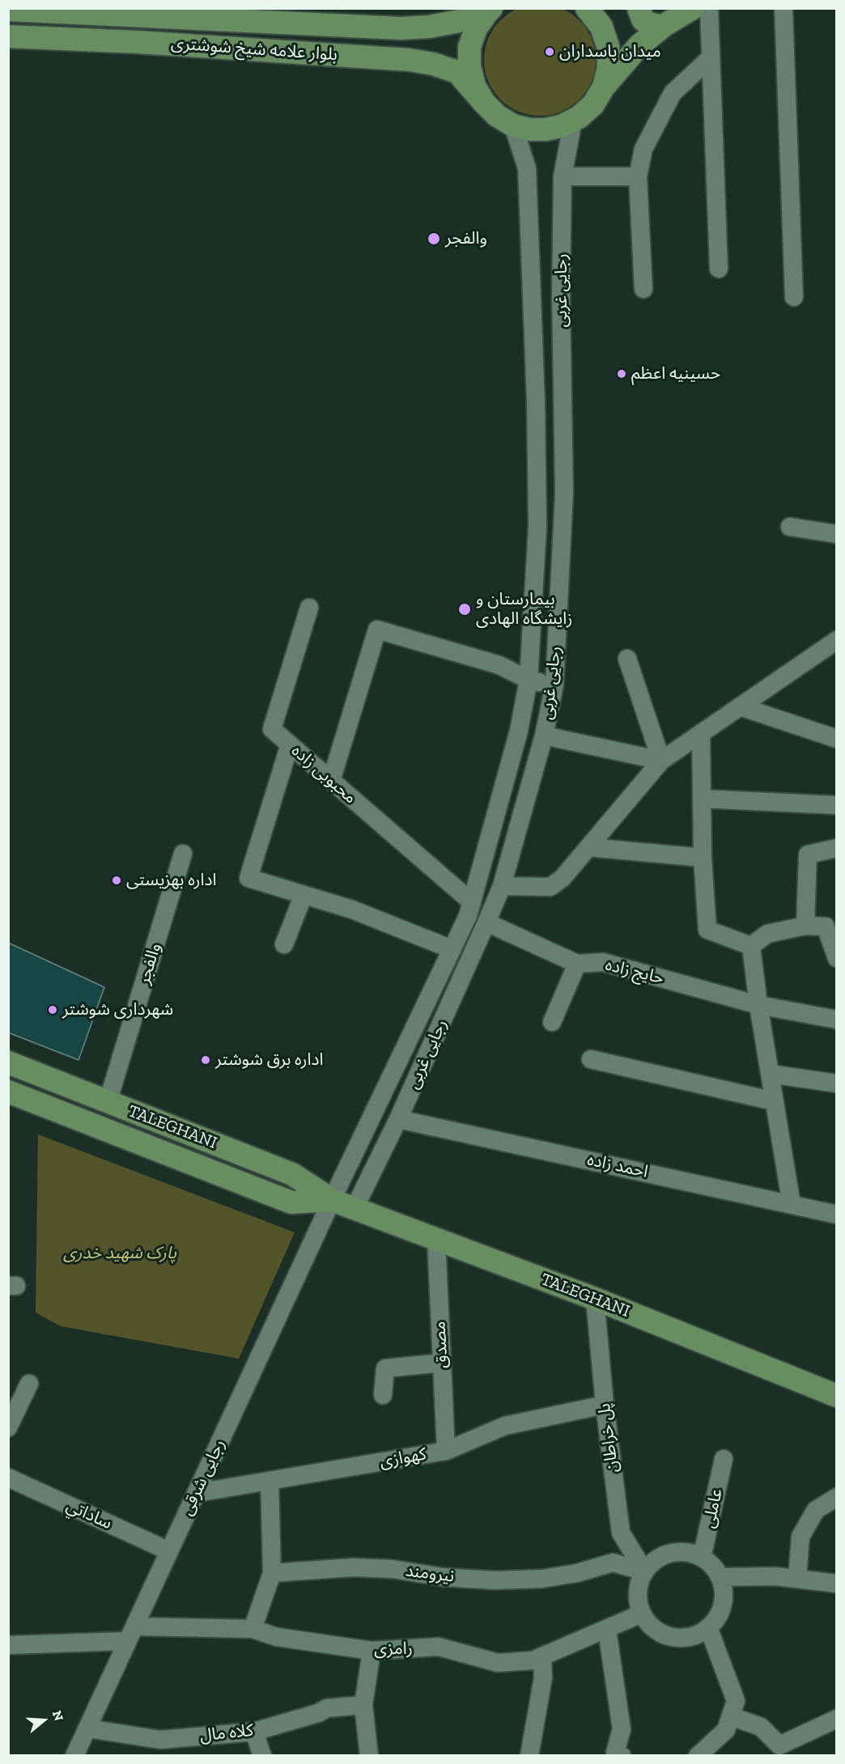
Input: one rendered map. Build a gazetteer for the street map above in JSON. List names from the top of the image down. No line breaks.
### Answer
{"streets":{"main road":["بلوار علامه شیخ شوشتری","TALEGHANI"],"street":["رجایی غربی","محبوبی زاده","والفجر","حایج زاده","احمد زاده","مصدق","پل خراطان","کهوازی","رجایی شرقی","عاملی","ساداتي","نیرومند","رامزی","کلاه مال"]},"crossings":[["رجایی غربی","محبوبی زاده"],["رجایی غربی","حایج زاده"],["رجایی غربی","TALEGHANI"],["رجایی غربی","احمد زاده"],["رجایی غربی","رجایی شرقی"],["والفجر","TALEGHANI"],["TALEGHANI","مصدق"],["TALEGHANI","پل خراطان"],["TALEGHANI","رجایی شرقی"],["مصدق","کهوازی"],["پل خراطان","کهوازی"],["پل خراطان","عاملی"],["پل خراطان","نیرومند"],["پل خراطان","رامزی"],["کهوازی","رجایی شرقی"],["رجایی شرقی","ساداتي"],["رجایی شرقی","رامزی"],["رجایی شرقی","کلاه مال"],["عاملی","نیرومند"],["عاملی","رامزی"],["نیرومند","رامزی"]],"parks":["پارک شهید خدری"],"places":["میدان پاسداران","والفجر","حسینیه اعظم","بیمارستان و زایشگاه الهادی","اداره بهزیستی","شهرداری شوشتر","اداره برق شوشتر"],"north":"right"}
